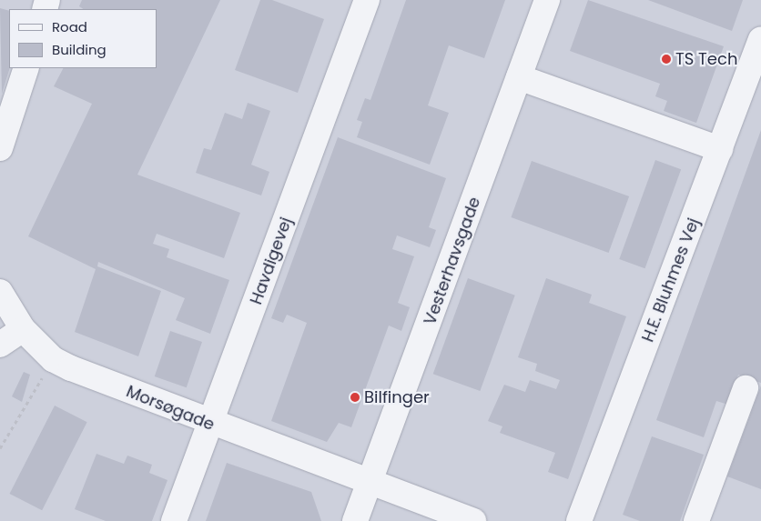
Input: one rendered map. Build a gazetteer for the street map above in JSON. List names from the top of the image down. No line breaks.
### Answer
{"streets":{"street":["Havdigevej","Vesterhavsgade","H.E. Bluhmes Vej","Morsøgade"]},"crossings":[["Havdigevej","Morsøgade"],["Vesterhavsgade","Morsøgade"]],"places":["TS Tech","Bilfinger"],"legend":["Road","Building"]}
